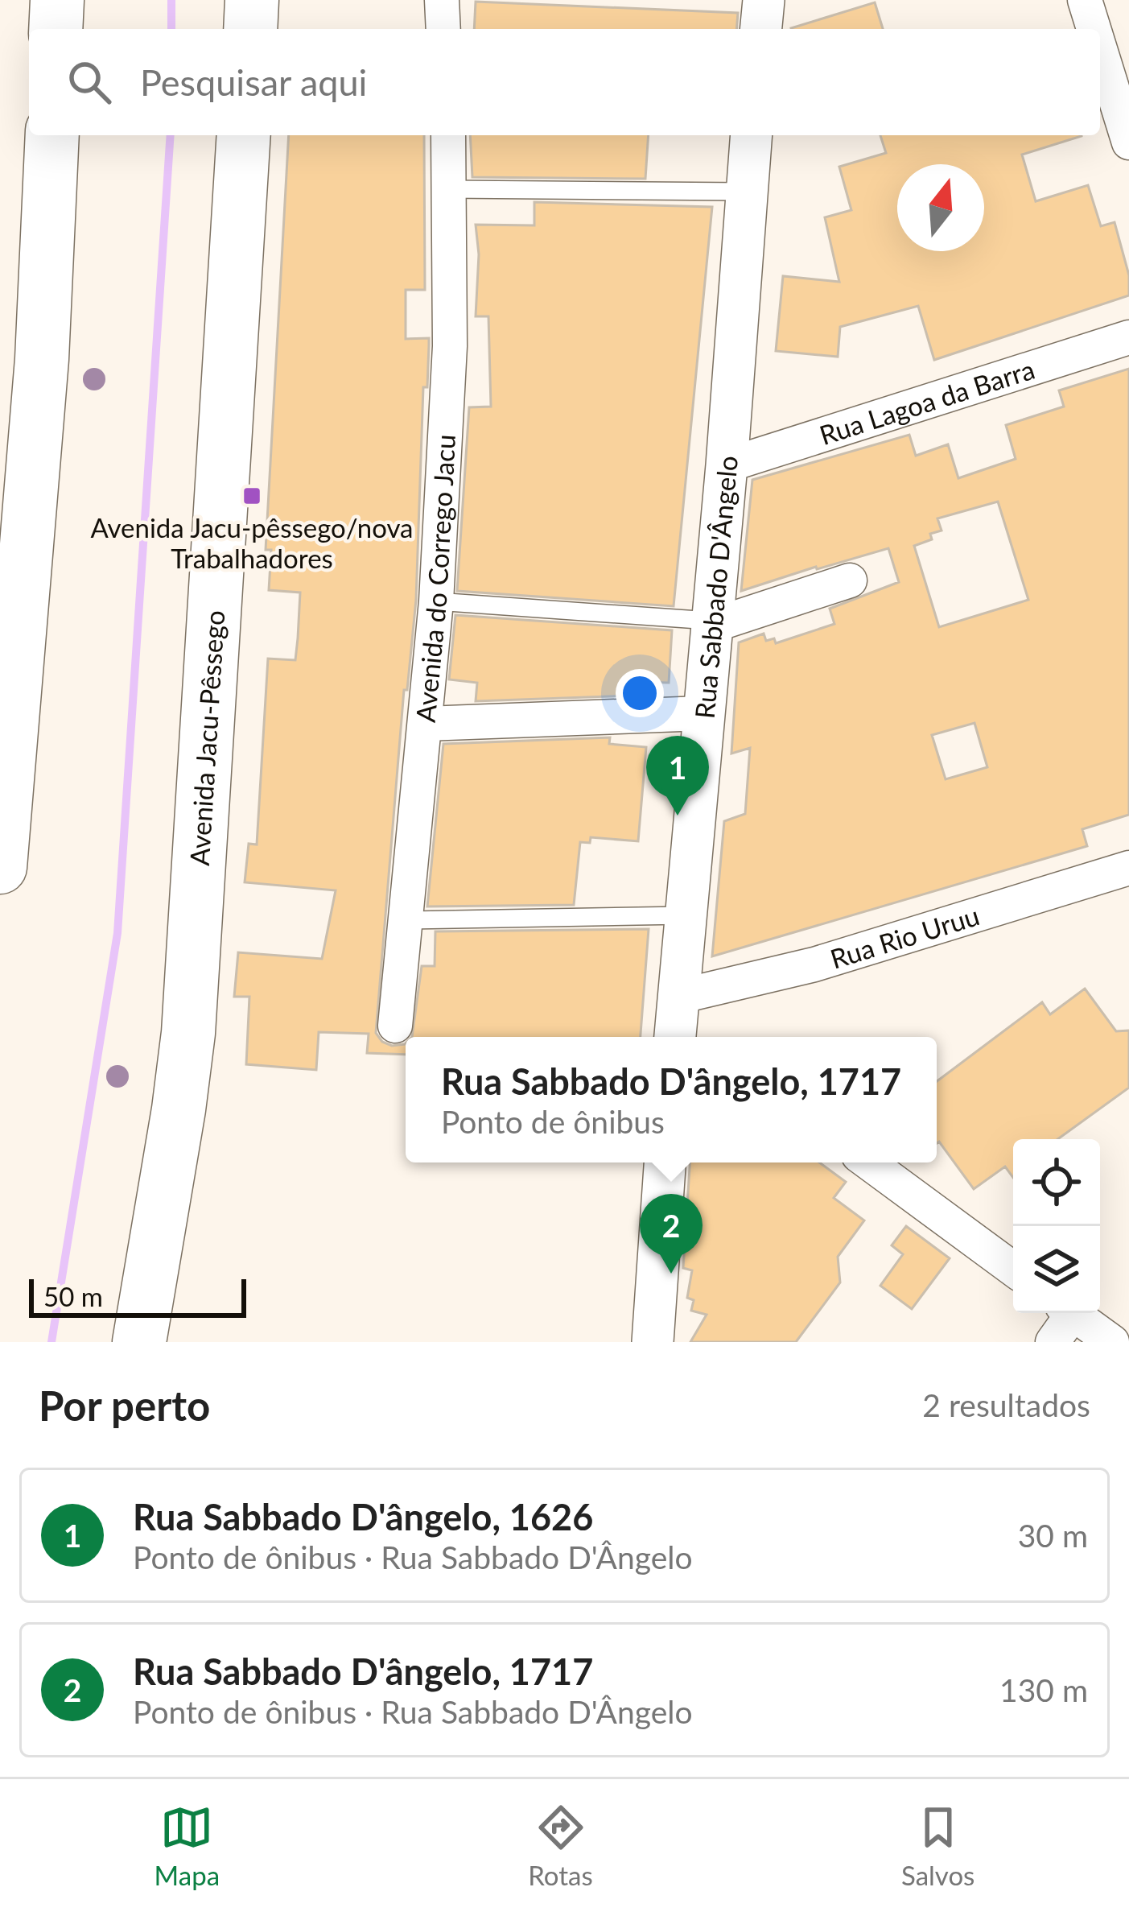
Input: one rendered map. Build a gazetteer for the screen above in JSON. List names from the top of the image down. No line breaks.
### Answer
{"streets":{"highway":["Avenida Jacu-Pêssego"],"street":["Rua Lagoa da Barra","Avenida do Corrego Jacu","Rua Sabbado D'Ângelo","Rua Rio Uruu"]},"crossings":[["Rua Lagoa da Barra","Rua Sabbado D'Ângelo"],["Rua Sabbado D'Ângelo","Rua Rio Uruu"]],"places":{"transit":["Avenida Jacu-pêssego/nova Trabalhadores"]},"scale_bar":"50 m","north":"top","page":{"search":"Pesquisar aqui","pins":["1","2"],"popup":["Rua Sabbado D'ângelo, 1717","Ponto de ônibus"],"scale":"50 m","heading":["Por perto","2 resultados"],"list":[{"mark":"1","name":"Rua Sabbado D'ângelo, 1626","note":"Ponto de ônibus · Rua Sabbado D'Ângelo","value":"30 m"},{"mark":"2","name":"Rua Sabbado D'ângelo, 1717","note":"Ponto de ônibus · Rua Sabbado D'Ângelo","value":"130 m"}],"nav":["Mapa","Rotas","Salvos"]}}
